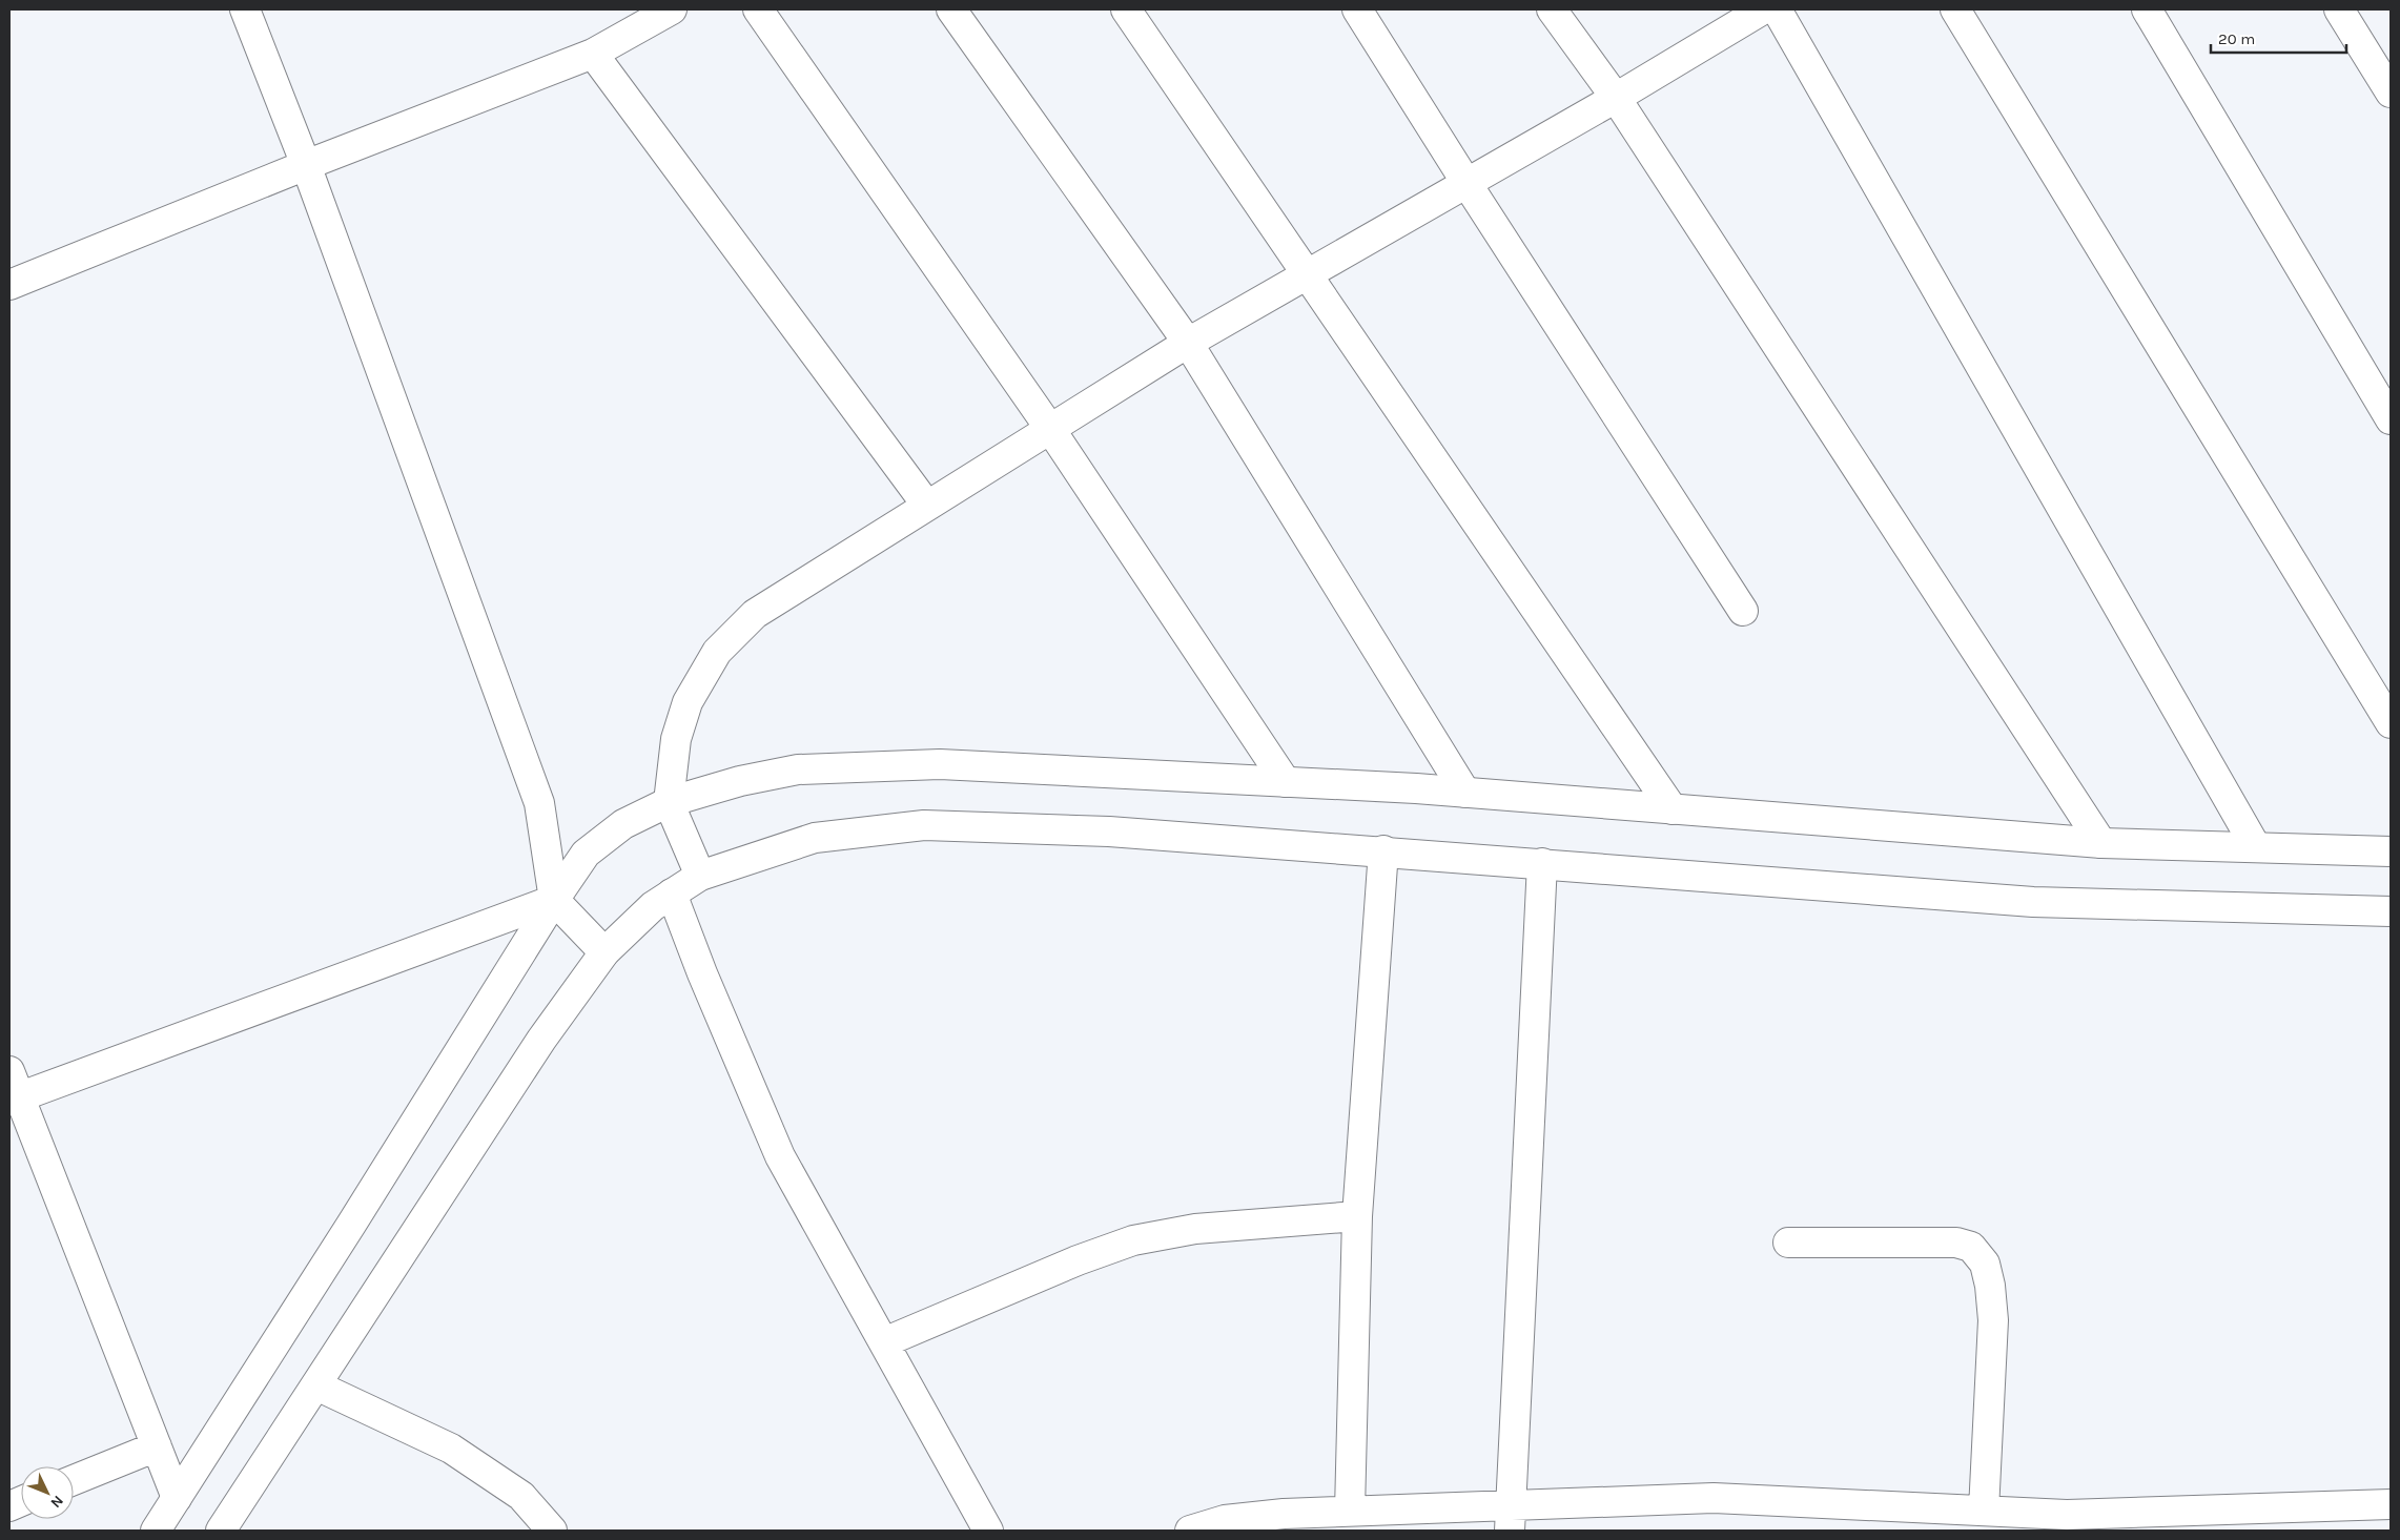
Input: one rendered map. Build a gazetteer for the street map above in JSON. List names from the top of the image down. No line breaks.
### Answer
{"scale_bar":"20 m","north":"bottom right"}
